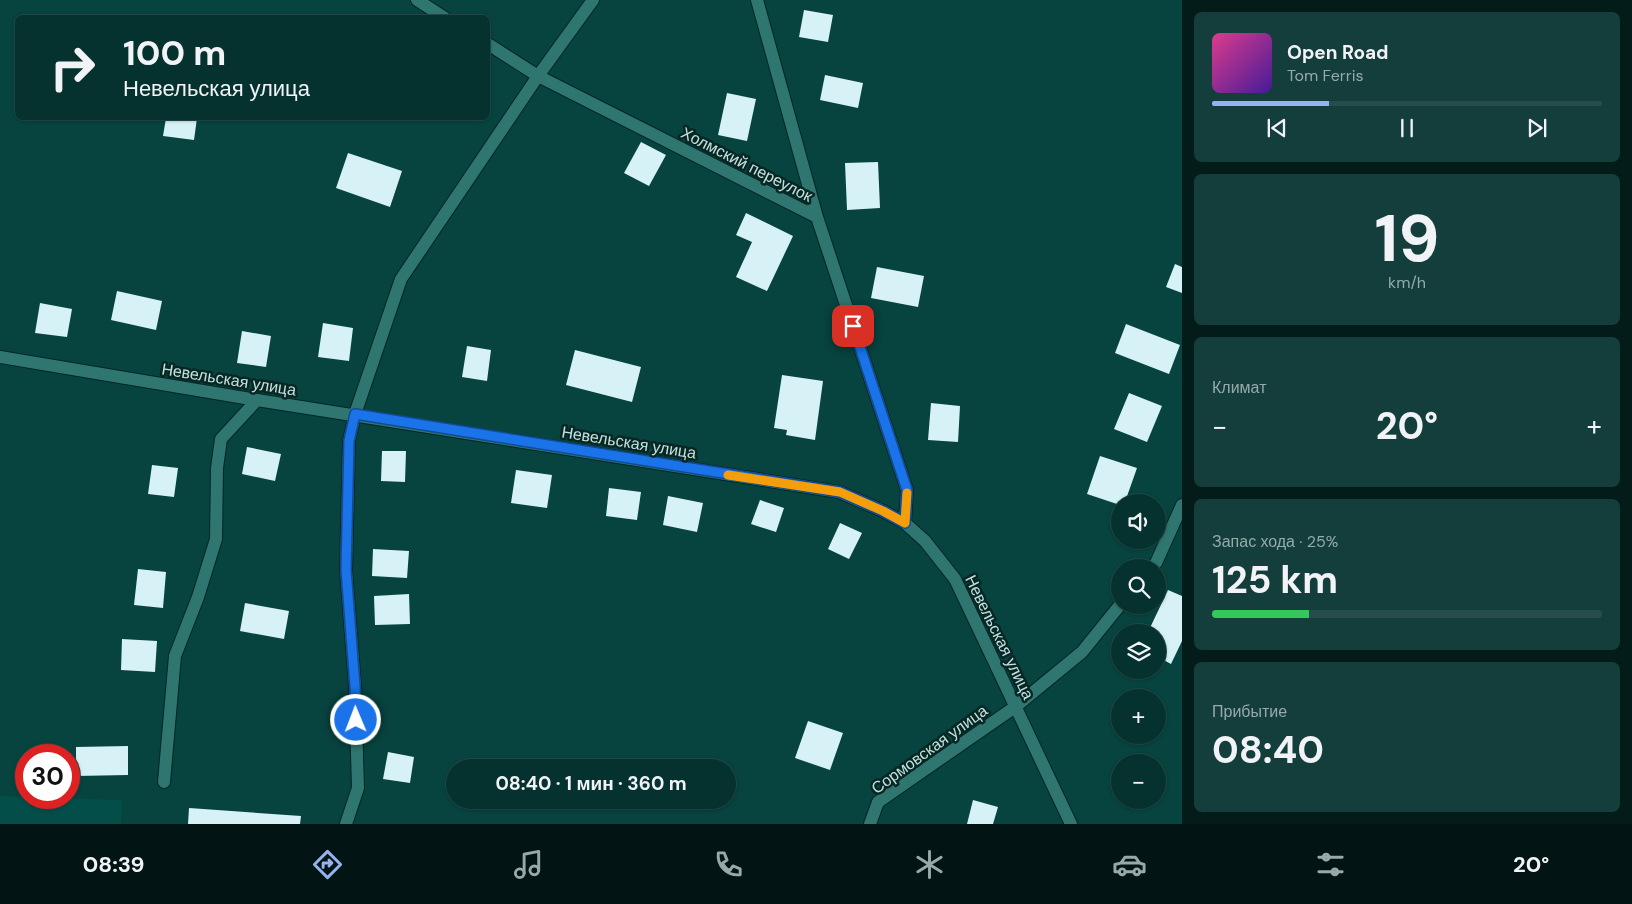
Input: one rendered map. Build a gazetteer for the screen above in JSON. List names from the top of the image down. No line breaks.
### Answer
{"streets":{"street":["Холмский переулок","Невельская улица","Сормовская улица"]},"crossings":[["Холмский переулок","Невельская улица"],["Невельская улица","Сормовская улица"]],"page":{"turn":["100 m","Невельская улица"],"song":["Open Road","Tom Ferris"],"tile":[["19","km/h"],"Климат",["Запас хода · 25%","125 km"],["Прибытие","08:40"]],"heat":["−","20°","+"],"map_buttons":["+","−"],"limit":"30","trip":"08:40 · 1 мин · 360 m","tabs":["08:39","20°"]}}
